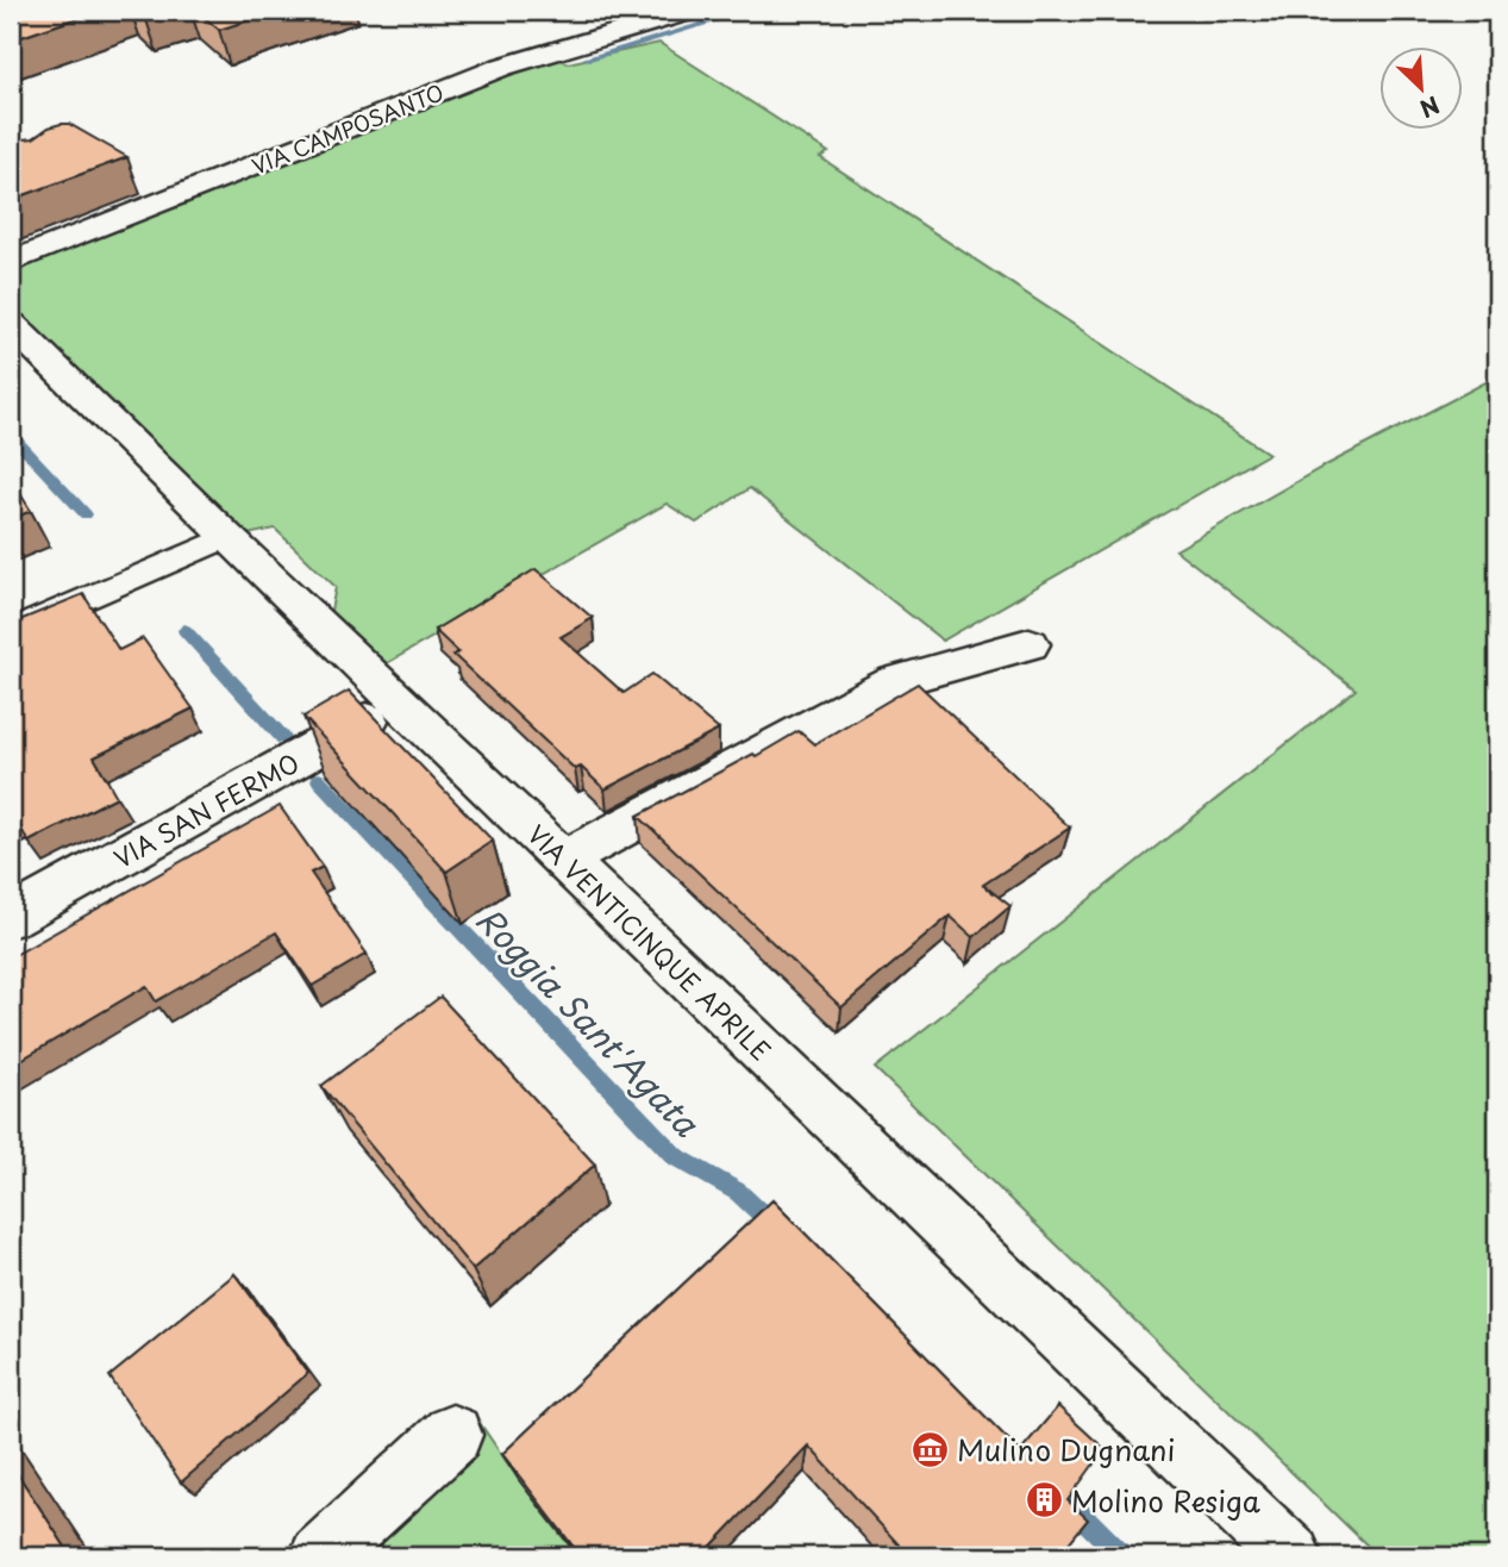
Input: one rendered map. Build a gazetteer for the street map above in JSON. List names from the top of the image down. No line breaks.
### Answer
{"streets":{"street":["VIA CAMPOSANTO","VIA SAN FERMO","VIA VENTICINQUE APRILE"]},"crossings":[["VIA SAN FERMO","VIA VENTICINQUE APRILE"]],"water":["Roggia Sant'Agata"],"places":{"museum":["Mulino Dugnani"],"building":["Molino Resiga"]},"north":"bottom right"}
